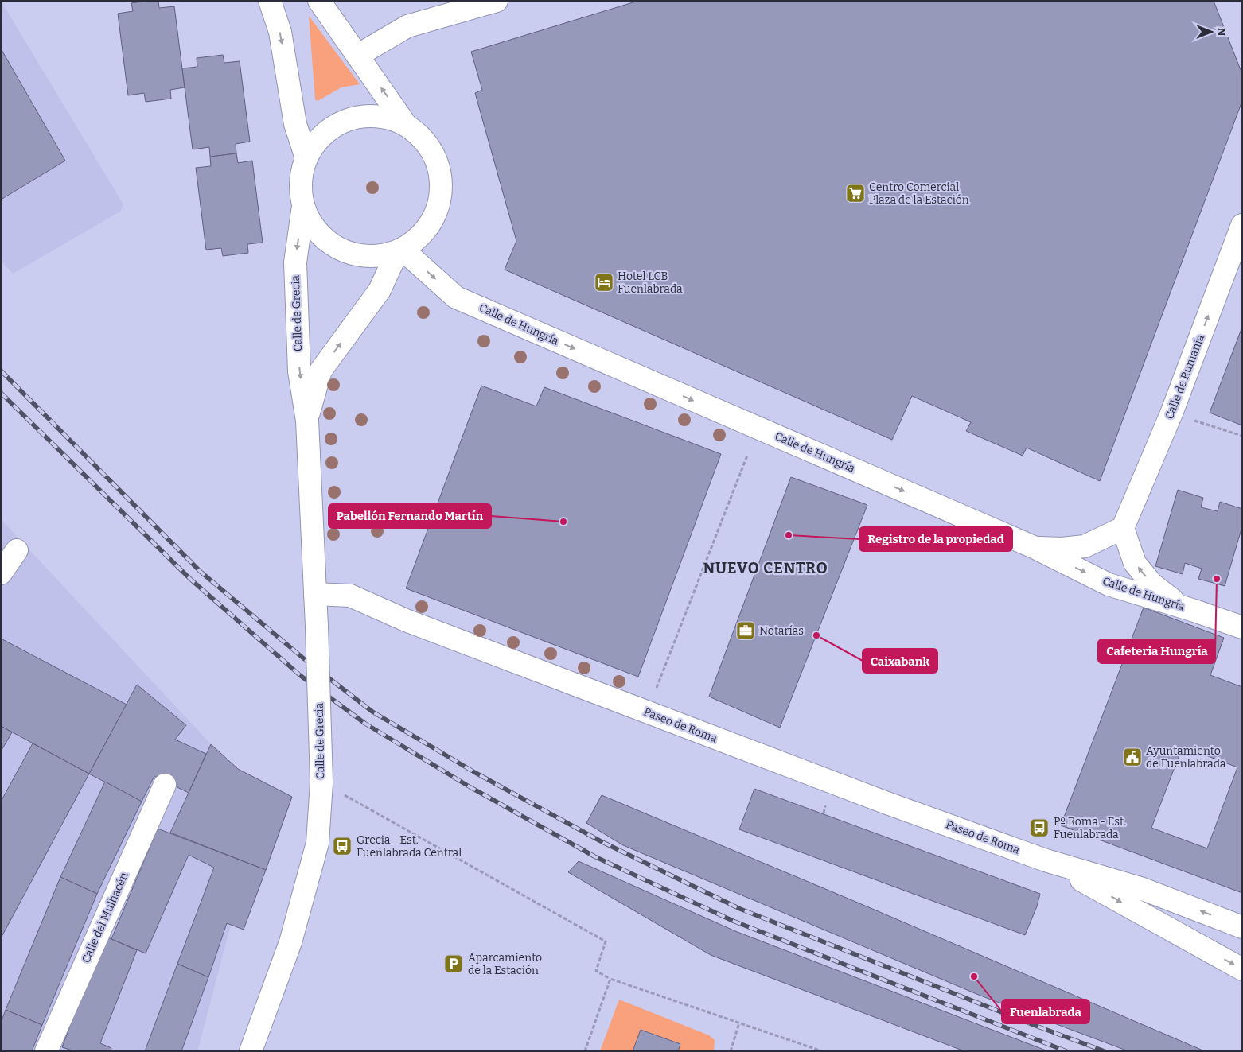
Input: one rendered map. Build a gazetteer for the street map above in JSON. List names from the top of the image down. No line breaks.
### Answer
{"streets":{"street":["Calle de Grecia","Calle de Hungría","Calle de Rumanía","Paseo de Roma","Calle del Mulhacén"]},"crossings":[["Calle de Grecia","Calle de Hungría"],["Calle de Grecia","Paseo de Roma"]],"one_way":["Calle de Hungría","Calle de Rumanía"],"districts":["NUEVO CENTRO"],"places":{"supermarket":["Centro Comercial Plaza de la Estación"],"hotel":["Hotel LCB Fuenlabrada"],"other":["Pabellón Fernando Martín","Registro de la propiedad","Cafeteria Hungría","Caixabank","Fuenlabrada"],"office":["Notarías"],"public building":["Ayuntamiento de Fuenlabrada"],"bus stop":["Pº Roma - Est. Fuenlabrada","Grecia - Est. Fuenlabrada Central"],"parking":["Aparcamiento de la Estación"]},"north":"right"}
